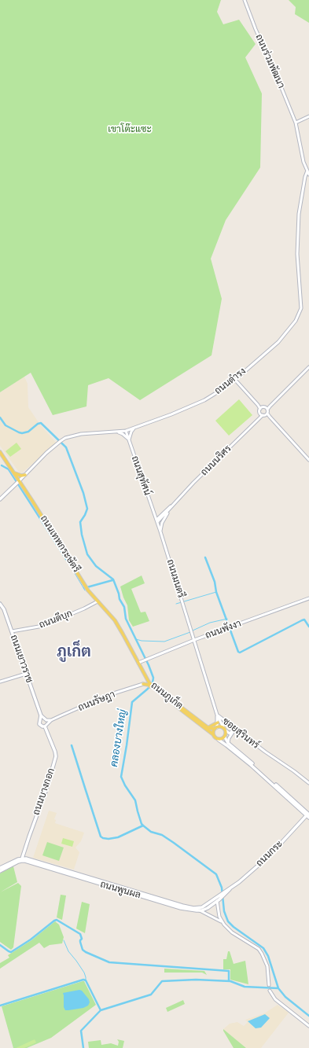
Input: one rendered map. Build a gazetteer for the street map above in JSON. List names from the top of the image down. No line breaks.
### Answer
{"streets":{"main road":["ถนนเทพกระษัตรี","ถนนเยาวราช","ถนนภูเก็ต","ถนนรัษฎา","ถนนบางกอก","ถนนกระ","ถนนพูนผล"],"street":["ถนนร่วมพัฒนา","ถนนดำรง","ถนนนริศร","ถนนสุทัศน์","ถนนมนตรี","ถนนดีบุก","ถนนพังงา","ซอยสุรินทร์"]},"crossings":[["ถนนร่วมพัฒนา","ถนนดำรง"],["ถนนดำรง","ถนนสุทัศน์"],["ถนนดำรง","ถนนเทพกระษัตรี"],["ถนนนริศร","ถนนสุทัศน์"],["ถนนนริศร","ถนนมนตรี"],["ถนนสุทัศน์","ถนนมนตรี"],["ถนนเทพกระษัตรี","ถนนดีบุก"],["ถนนเทพกระษัตรี","ถนนภูเก็ต"],["ถนนมนตรี","ถนนพังงา"],["ถนนมนตรี","ถนนภูเก็ต"],["ถนนมนตรี","ซอยสุรินทร์"],["ถนนดีบุก","ถนนเยาวราช"],["ถนนพังงา","ถนนภูเก็ต"],["ถนนเยาวราช","ถนนบางกอก"],["ถนนภูเก็ต","ถนนรัษฎา"],["ถนนบางกอก","ถนนพูนผล"],["ถนนกระ","ถนนพูนผล"]],"districts":["ภูเก็ต"],"water":["คลองบางใหญ่"],"parks":["เขาโต๊ะแซะ"]}
